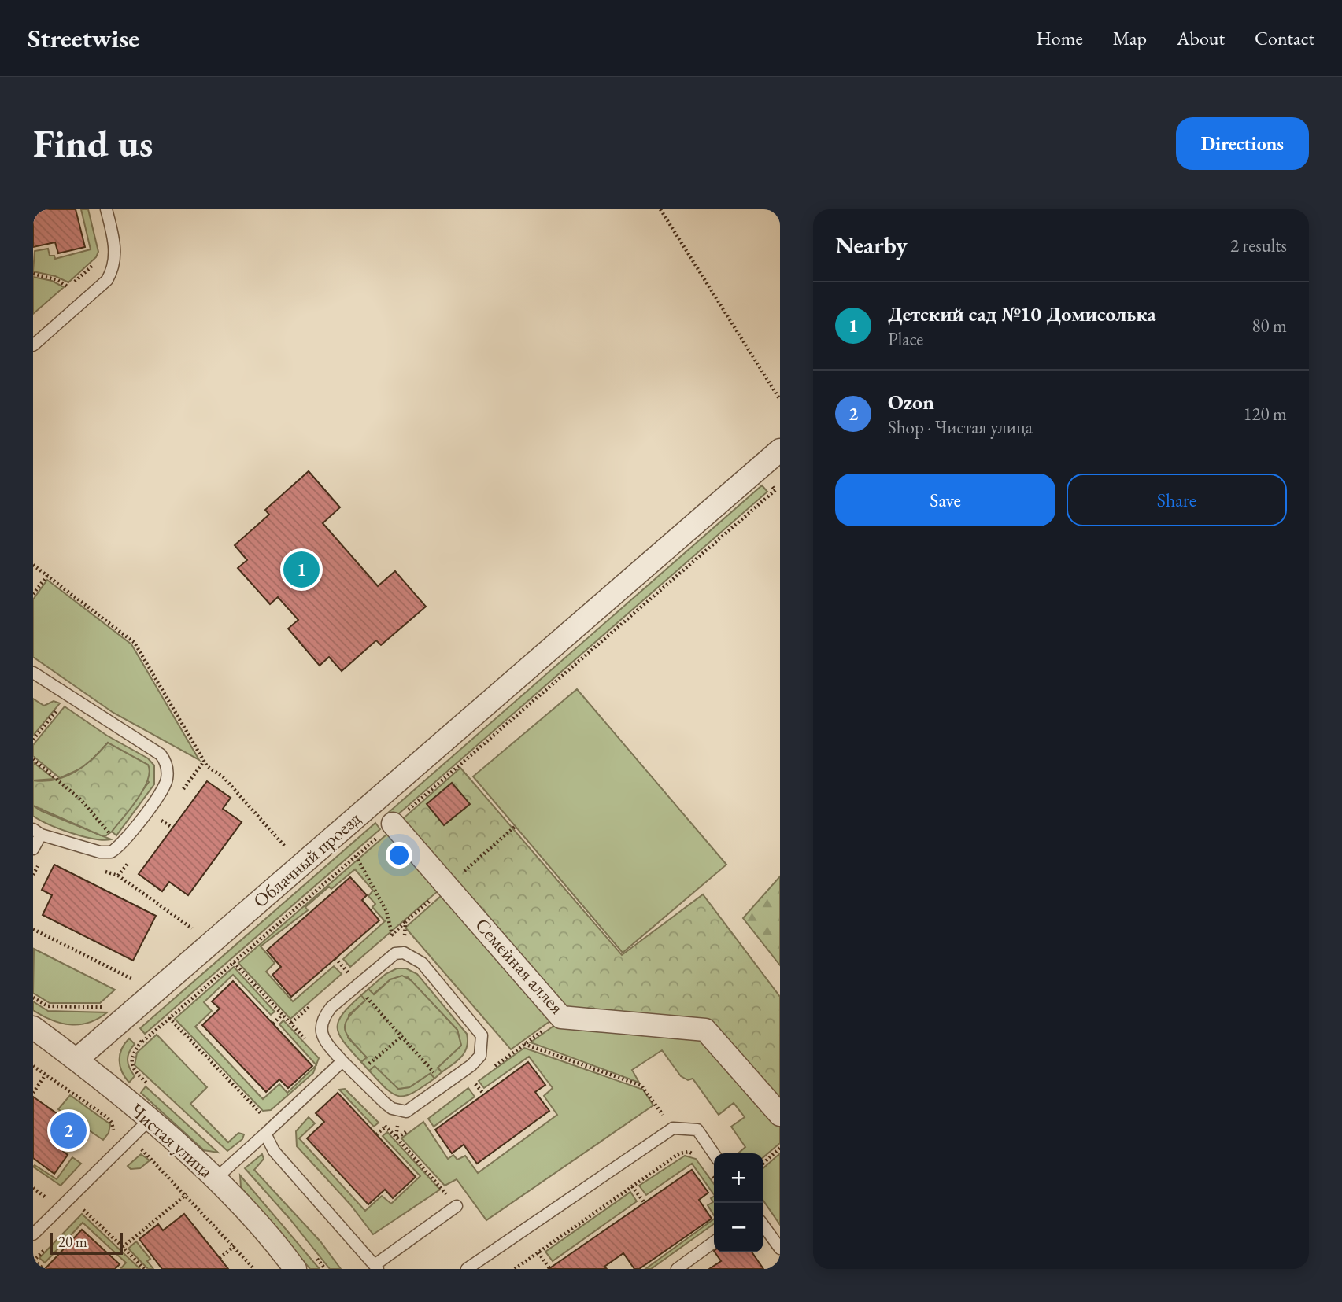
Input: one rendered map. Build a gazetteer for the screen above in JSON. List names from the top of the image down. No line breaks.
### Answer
{"streets":{"street":["Облачный проезд","Семейная аллея","Чистая улица"]},"crossings":[["Облачный проезд","Чистая улица"]],"scale_bar":"20 m","page":{"header":"Streetwise","nav":["Home","Map","About","Contact"],"buttons":["Directions",["Save","Share"]],"title":"Find us","heading":["Nearby","2 results"],"list":[{"mark":"1","name":"Детский сад №10 Домисолька","note":"Place","value":"80 m"},{"mark":"2","name":"Ozon","note":"Shop · Чистая улица","value":"120 m"}],"pins":["1","2"],"map_buttons":["+","−"],"scale":"20 m"}}
